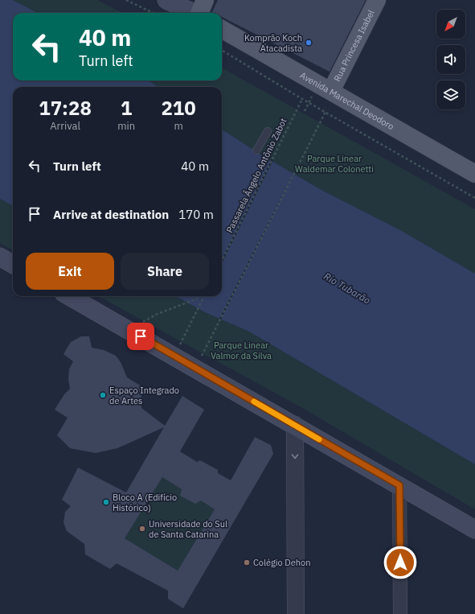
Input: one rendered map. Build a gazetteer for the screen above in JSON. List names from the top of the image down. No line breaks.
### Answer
{"streets":{"main road":["Rua Princesa Isabel","Avenida Marechal Deodoro"],"path":["Passarela Ângelo Antônio Zabot"]},"crossings":[["Rua Princesa Isabel","Avenida Marechal Deodoro"]],"water":["Rio Tubarão"],"parks":["Parque Linear Waldemar Colonetti","Parque Linear Valmor da Silva"],"places":["Komprão Koch Atacadista","Espaço Integrado de Artes","Bloco A (Edifício Histórico)","Universidade do Sul de Santa Catarina","Colégio Dehon"],"north":"bottom left","page":{"turn":["40 m","Turn left"],"eta":["17:28","Arrival","1","min","210","m"],"list":[{"name":"Turn left","value":"40 m"},{"name":"Arrive at destination","value":"170 m"}],"buttons":["Exit","Share"]}}
